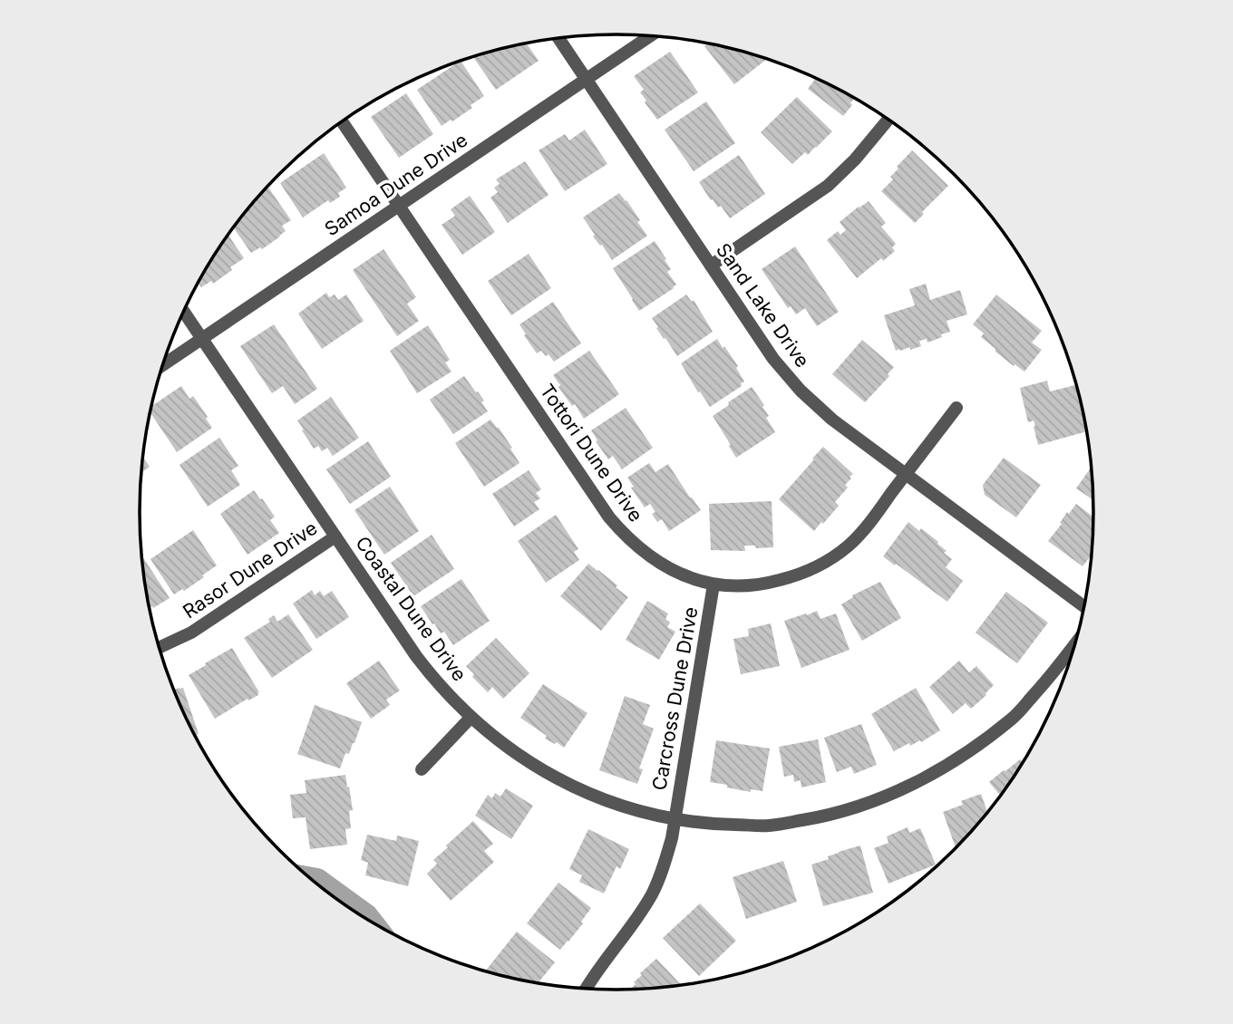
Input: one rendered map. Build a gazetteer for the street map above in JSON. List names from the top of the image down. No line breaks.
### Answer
{"streets":{"street":["Samoa Dune Drive","Sand Lake Drive","Tottori Dune Drive","Rasor Dune Drive","Coastal Dune Drive","Carcross Dune Drive"]},"crossings":[["Samoa Dune Drive","Sand Lake Drive"],["Samoa Dune Drive","Tottori Dune Drive"],["Samoa Dune Drive","Coastal Dune Drive"],["Sand Lake Drive","Tottori Dune Drive"],["Tottori Dune Drive","Carcross Dune Drive"],["Rasor Dune Drive","Coastal Dune Drive"],["Coastal Dune Drive","Carcross Dune Drive"]]}
